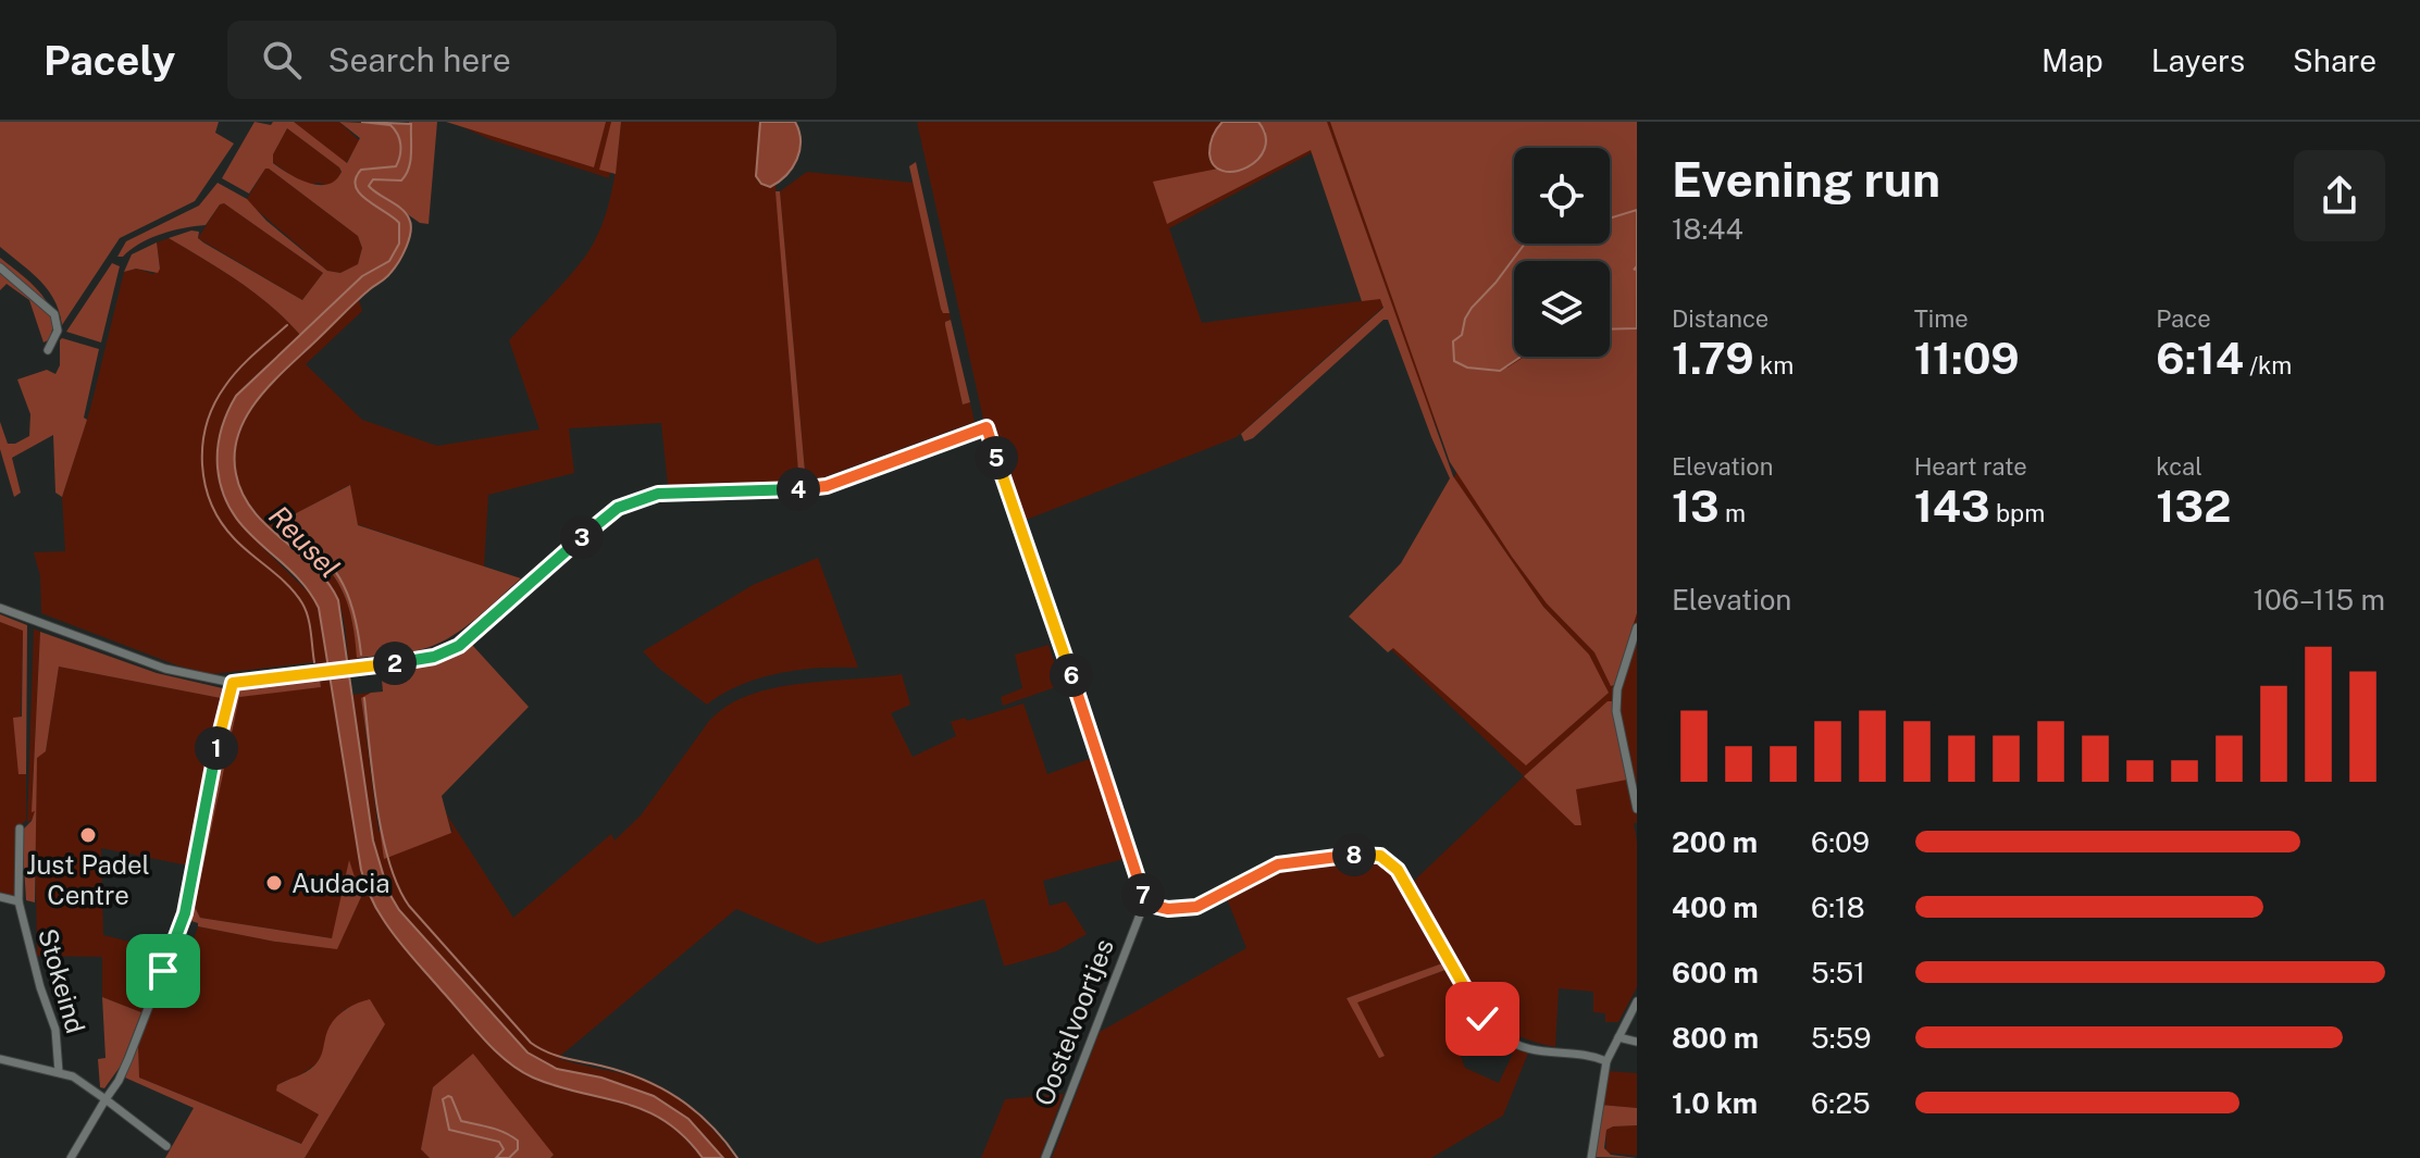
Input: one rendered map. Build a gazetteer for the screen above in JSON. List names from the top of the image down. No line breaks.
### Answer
{"streets":{"street":["Stokeind","Oostelvoortjes"]},"water":["Reusel"],"places":["Just Padel Centre","Audacia"],"page":{"header":"Pacely","search":"Search here","nav":["Map","Layers","Share"],"heading":["Evening run","18:44"],"stats":[["Distance","1.79 km"],["Time","11:09"],["Pace","6:14 /km"],["Elevation","13 m"],["Heart rate","143 bpm"],["kcal","132"]],"pins":["5","4","3","2","6","1","8","7"],"chart":["Elevation","106–115 m"],"list":[{"name":"200 m","note":"6:09"},{"name":"400 m","note":"6:18"},{"name":"600 m","note":"5:51"},{"name":"800 m","note":"5:59"},{"name":"1.0 km","note":"6:25"}]}}
